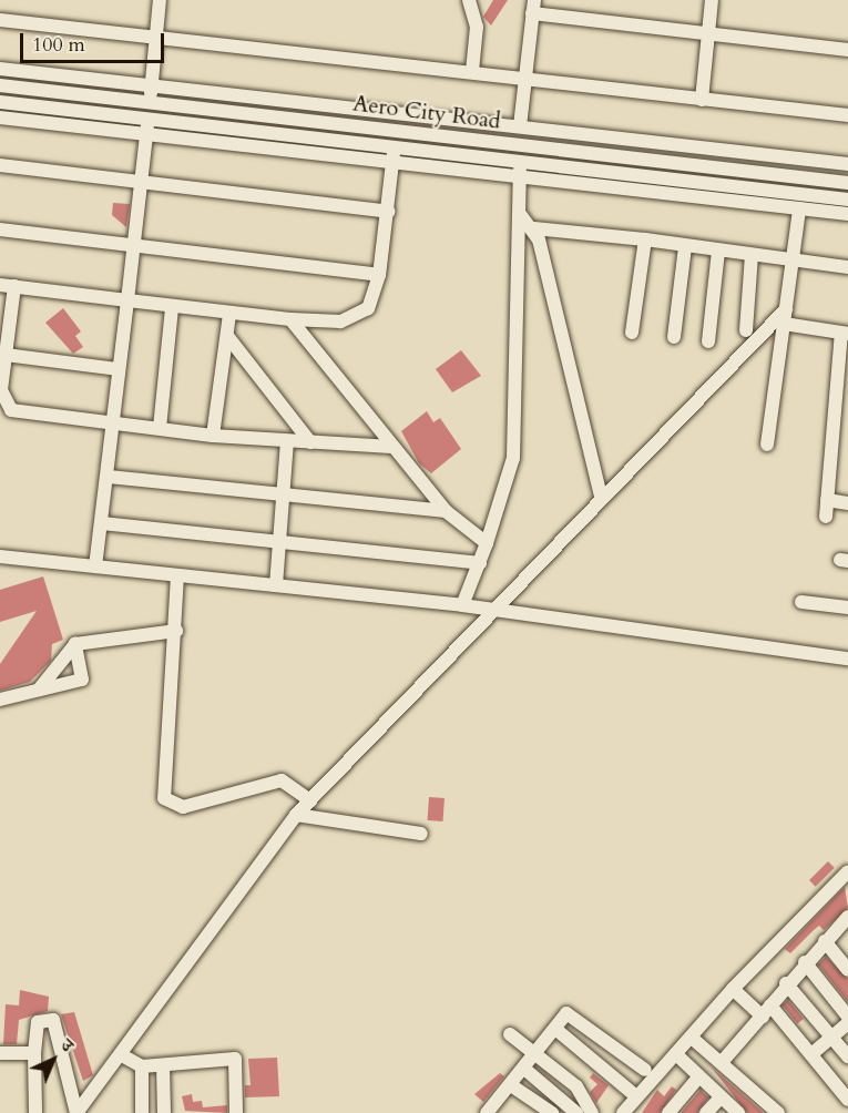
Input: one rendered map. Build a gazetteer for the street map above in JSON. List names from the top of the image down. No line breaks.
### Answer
{"streets":{"street":["Aero City Road"]},"scale_bar":"100 m","north":"top right"}
